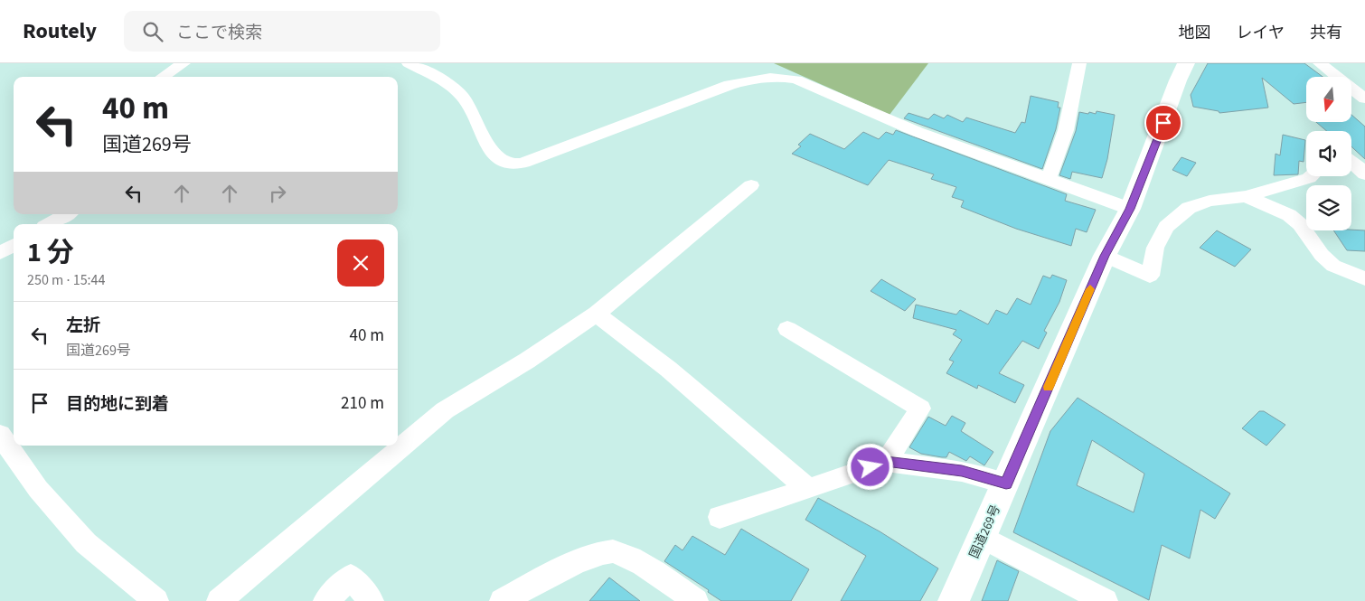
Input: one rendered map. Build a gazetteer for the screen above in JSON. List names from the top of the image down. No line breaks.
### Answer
{"streets":{"highway":["国道269号"]},"north":"bottom","page":{"header":"Routely","search":"ここで検索","nav":["地図","レイヤ","共有"],"turn":["40 m","国道269号"],"heading":["1 分","250 m · 15:44"],"list":[{"name":"左折","note":"国道269号","value":"40 m"},{"name":"目的地に到着","value":"210 m"}]}}
